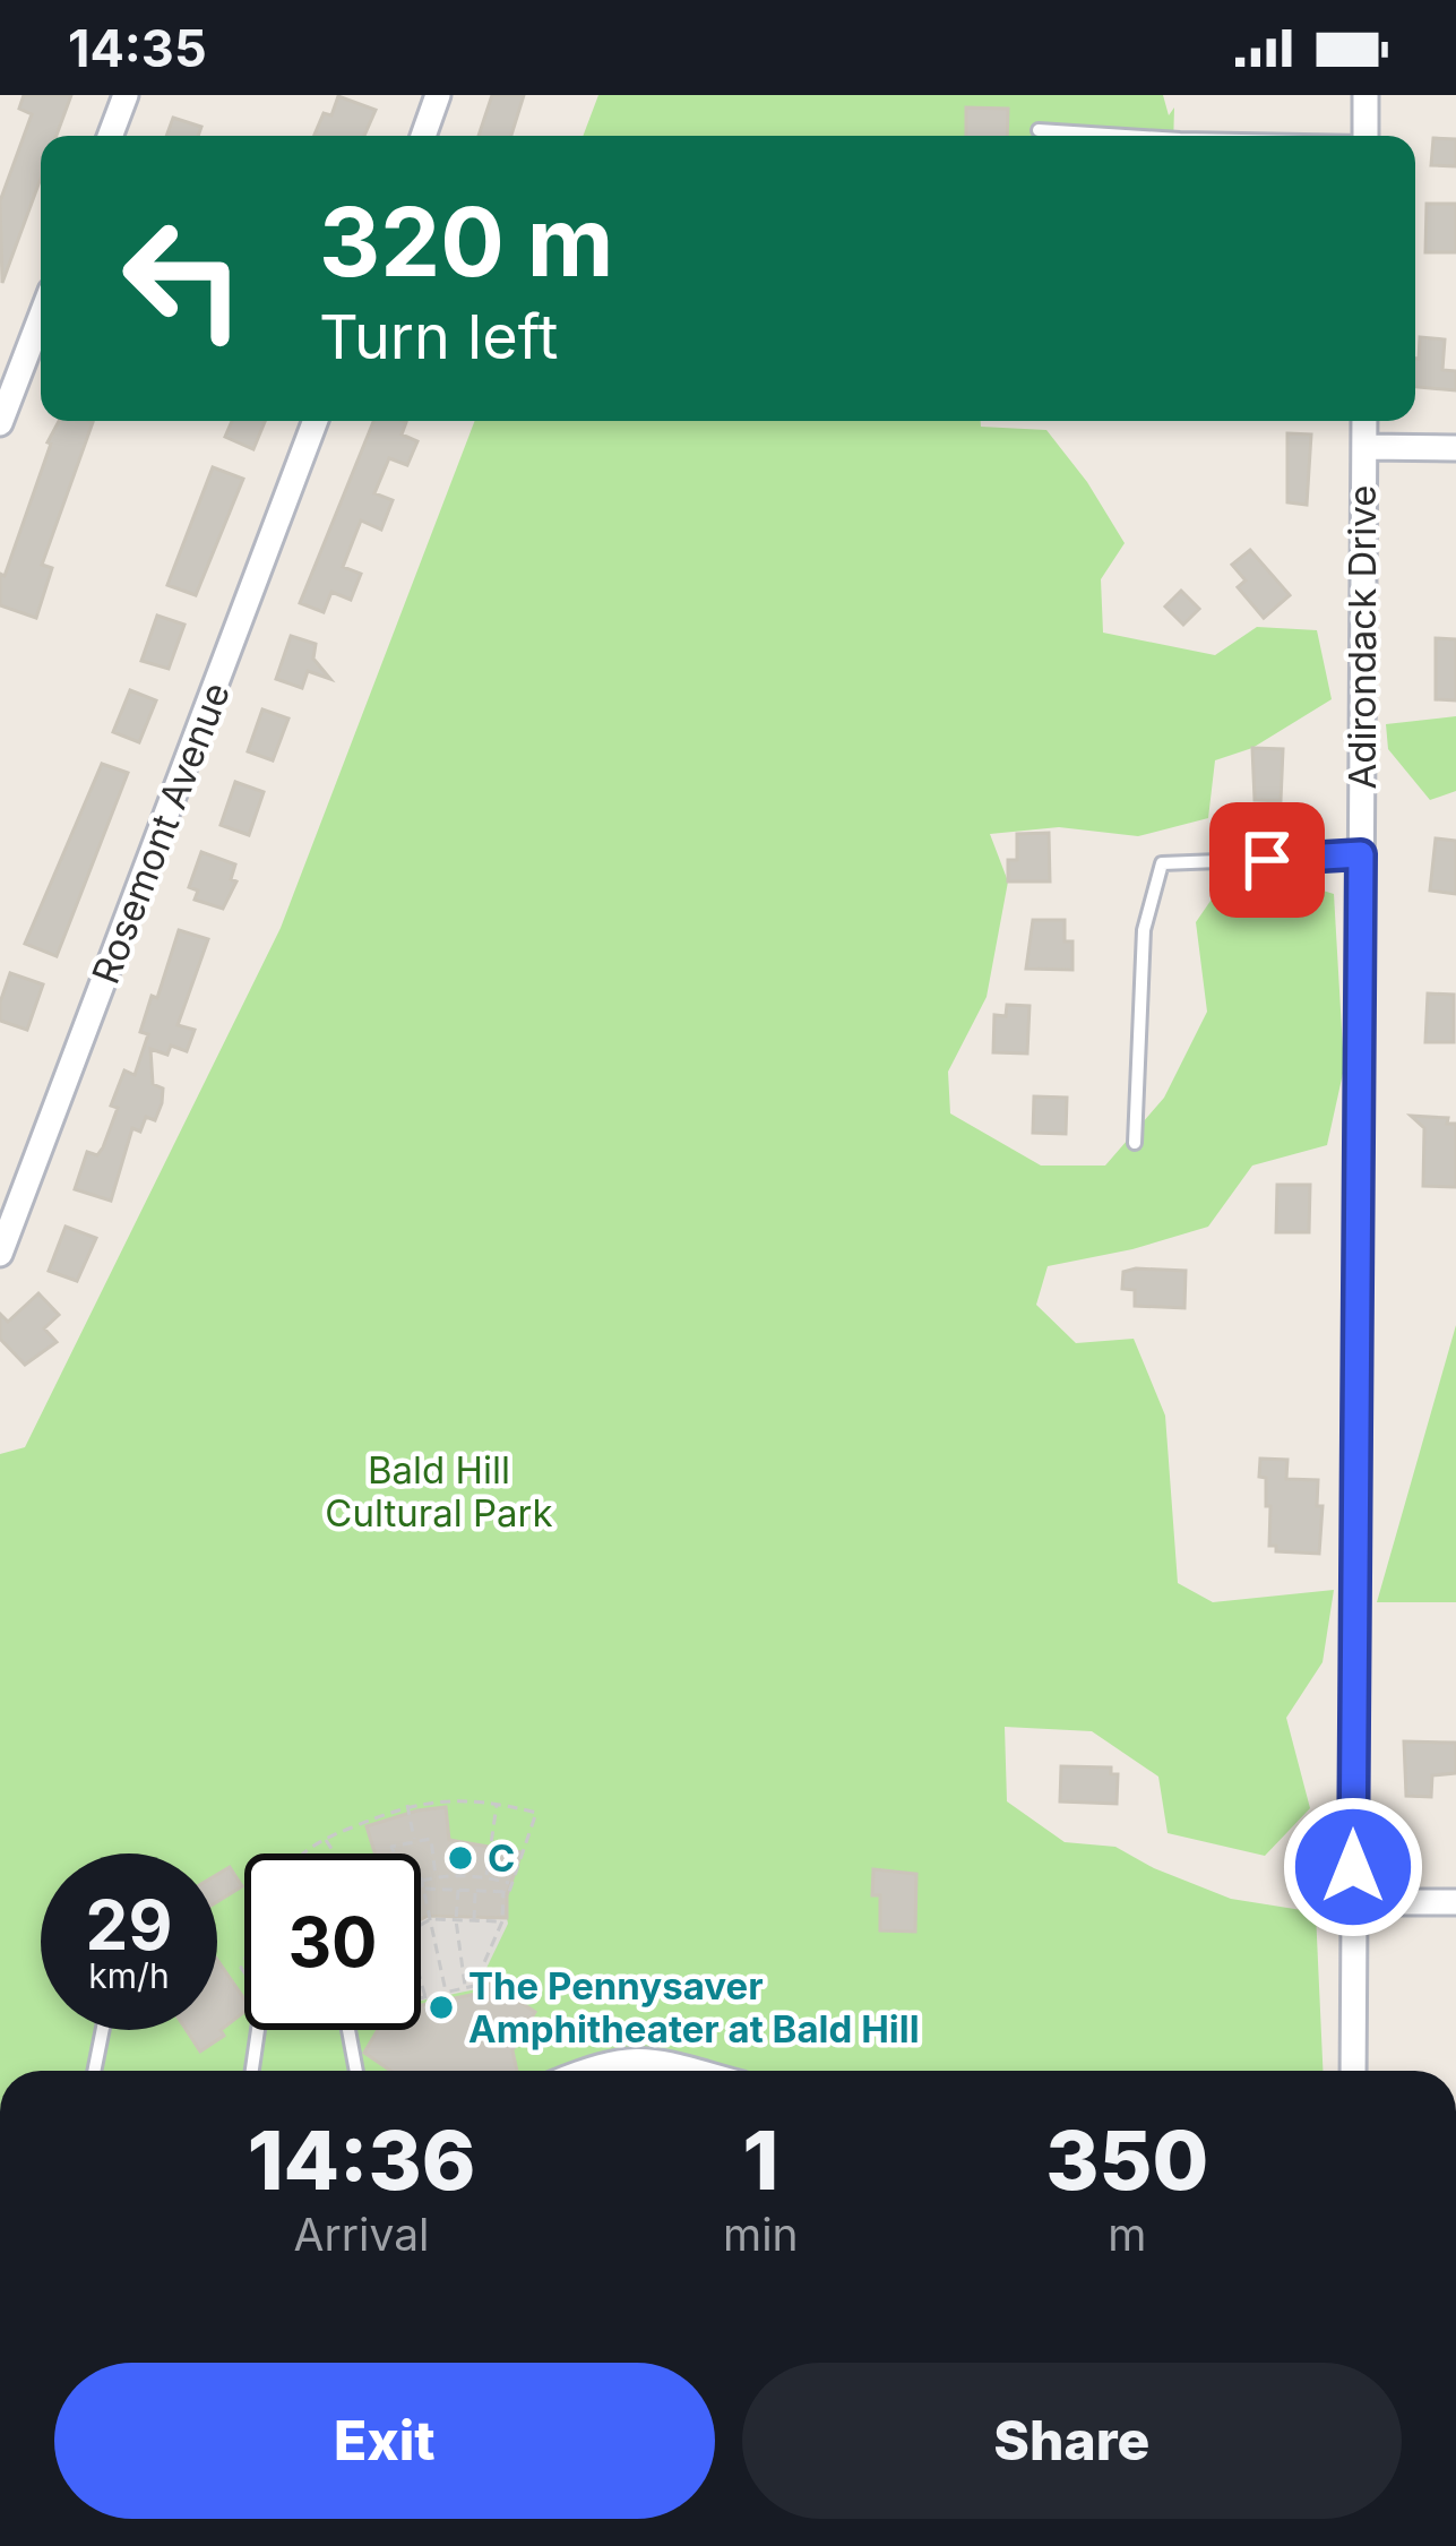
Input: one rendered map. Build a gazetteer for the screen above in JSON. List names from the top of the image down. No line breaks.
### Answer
{"streets":{"street":["Adirondack Drive","Rosemont Avenue"]},"parks":["Bald Hill Cultural Park"],"places":["C","The Pennysaver Amphitheater at Bald Hill"],"page":{"status":"14:35","turn":["320 m","Turn left"],"speed":"29 km/h","limit":"30","eta":["14:36","Arrival","1","min","350","m"],"buttons":["Exit","Share"]}}
